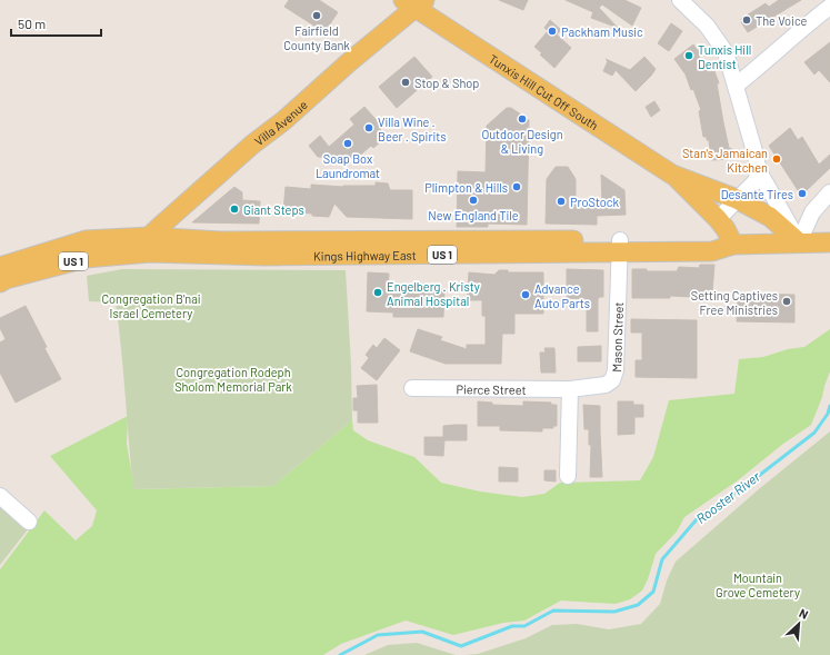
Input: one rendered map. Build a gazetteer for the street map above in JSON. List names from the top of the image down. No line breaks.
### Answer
{"streets":{"main road":["Tunxis Hill Cut Off South","Villa Avenue","Kings Highway East","US 1"],"street":["Mason Street","Pierce Street"]},"crossings":[["Tunxis Hill Cut Off South","Villa Avenue"],["Tunxis Hill Cut Off South","Kings Highway East"],["Villa Avenue","Kings Highway East"],["Kings Highway East","Mason Street"],["Mason Street","Pierce Street"]],"water":["Rooster River"],"parks":["Congregation B'nai Israel Cemetery","Congregation Rodeph Sholom Memorial Park","Mountain Grove Cemetery"],"places":["Fairfield County Bank","The Voice","Packham Music","Tunxis Hill Dentist","Stop & Shop","Outdoor Design & Living","Villa Wine . Beer . Spirits","Soap Box Laundromat","Stan's Jamaican Kitchen","Plimpton & Hills","Desante Tires","New England Tile","ProStock","Giant Steps","Engelberg . Kristy Animal Hospital","Advance Auto Parts","Setting Captives Free Ministries"],"scale_bar":"50 m","north":"top right"}
